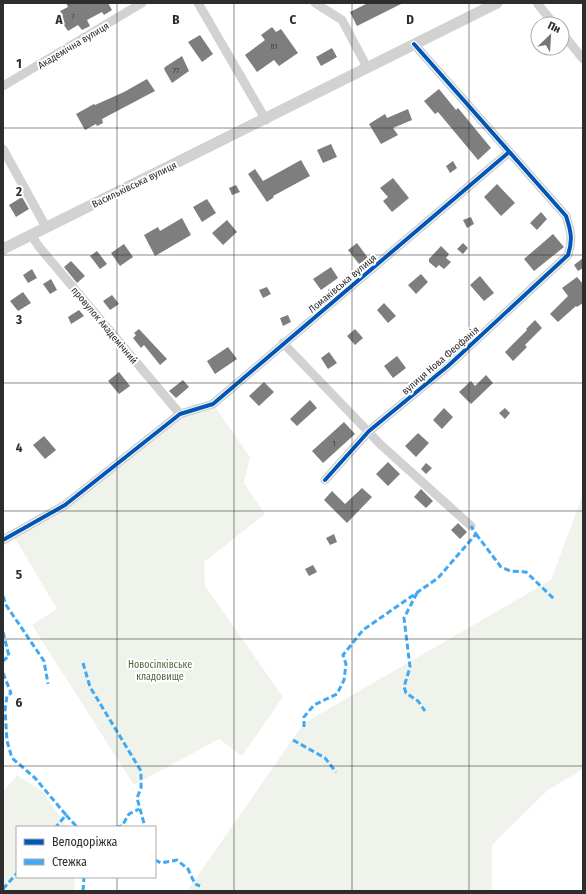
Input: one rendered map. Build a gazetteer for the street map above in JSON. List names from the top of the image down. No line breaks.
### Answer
{"streets":{"street":["Академічна вулиця","Васильківська вулиця","Ломаківська вулиця","провулок Академічний","вулиця Нова Феофанія"]},"crossings":[["Васильківська вулиця","провулок Академічний"],["Ломаківська вулиця","провулок Академічний"],["Ломаківська вулиця","вулиця Нова Феофанія"]],"parks":["Новосілківське кладовище"],"house_numbers":["7","81","77","1"],"legend":["Велодоріжка","Стежка"],"north":"top right","grid":{"columns":["A","B","C","D"],"rows":["1","2","3","4","5","6"]}}
